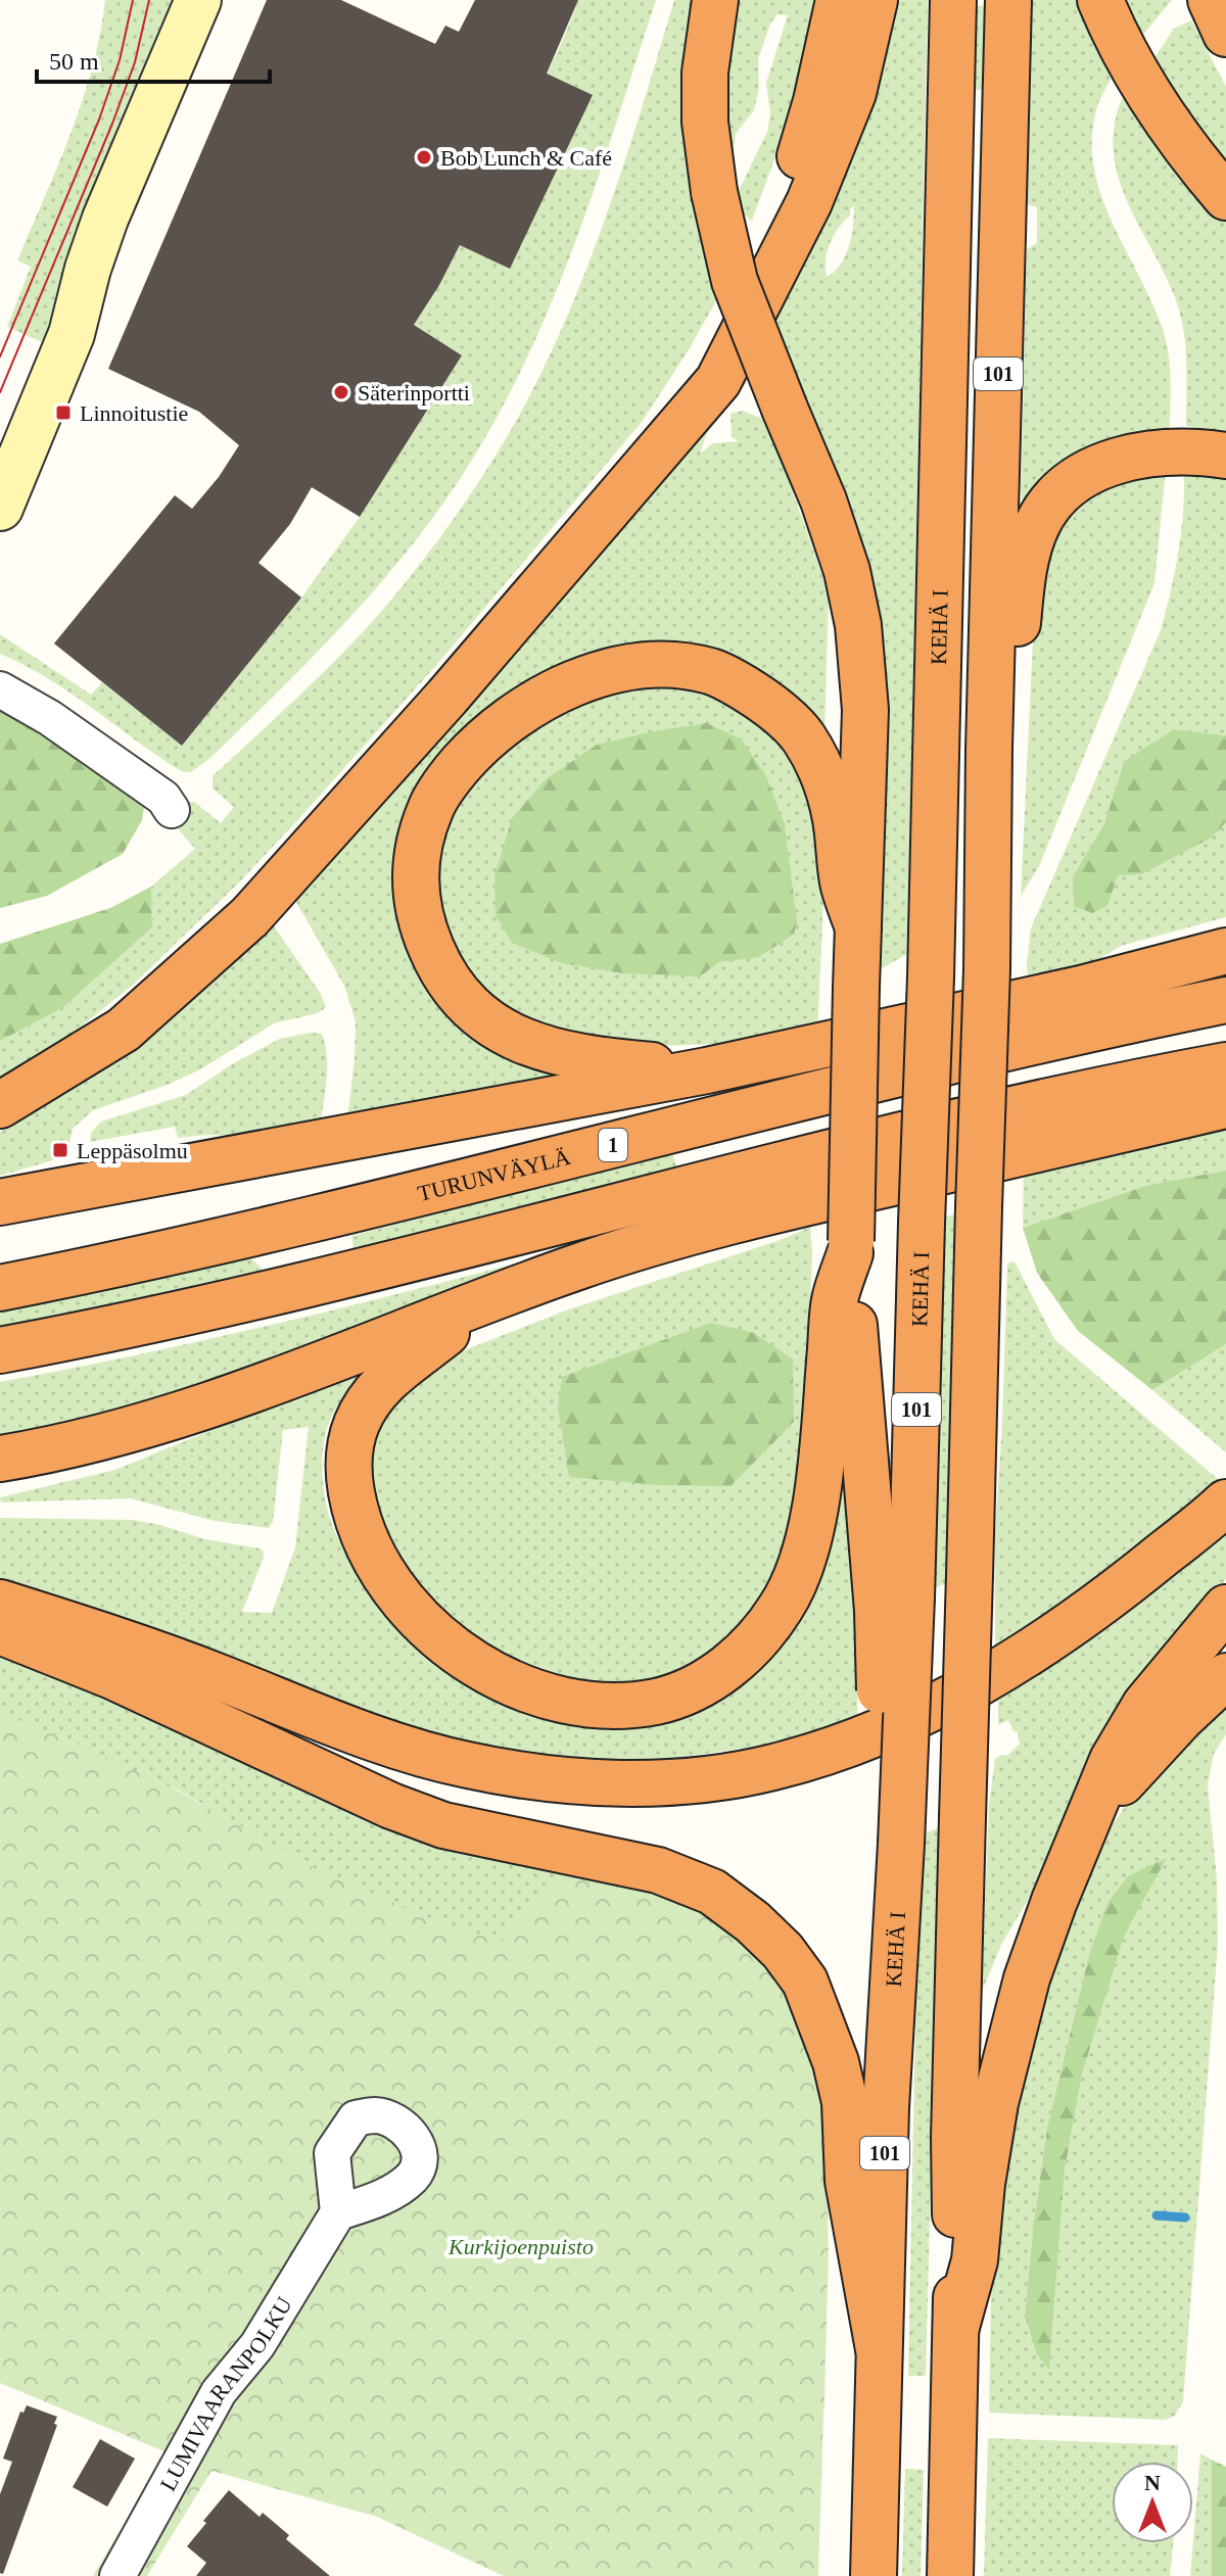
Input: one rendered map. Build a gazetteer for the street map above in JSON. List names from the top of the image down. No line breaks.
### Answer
{"streets":{"highway":["101","KEHÄ I","1","TURUNVÄYLÄ"],"street":["LUMIVAARANPOLKU"]},"parks":["Kurkijoenpuisto"],"places":{"other":["Bob Lunch & Café","Säterinportti"],"transit":["Linnoitustie","Leppäsolmu"]},"scale_bar":"50 m","north":"top"}
